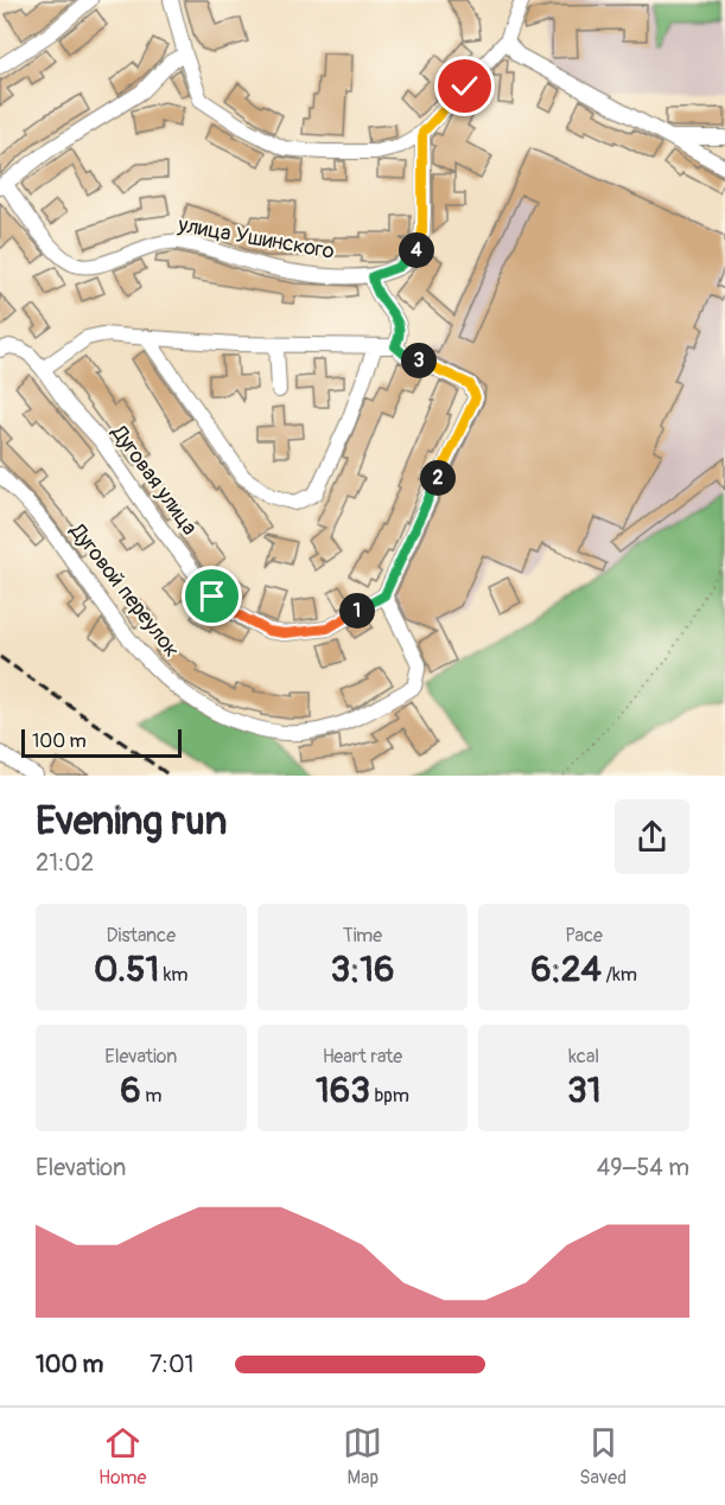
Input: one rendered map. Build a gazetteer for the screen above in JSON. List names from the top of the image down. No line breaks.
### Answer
{"streets":{"street":["улица Ушинского","Дуговая улица","Дуговой переулок"]},"crossings":[["Дуговая улица","Дуговой переулок"]],"scale_bar":"100 m","page":{"pins":["4","3","2","1"],"scale":"100 m","heading":["Evening run","21:02"],"stats":[["Distance","0.51 km"],["Time","3:16"],["Pace","6:24 /km"],["Elevation","6 m"],["Heart rate","163 bpm"],["kcal","31"]],"chart":["Elevation","49–54 m"],"list":[{"name":"100 m","note":"7:01"}],"tabs":["Home","Map","Saved"]}}
